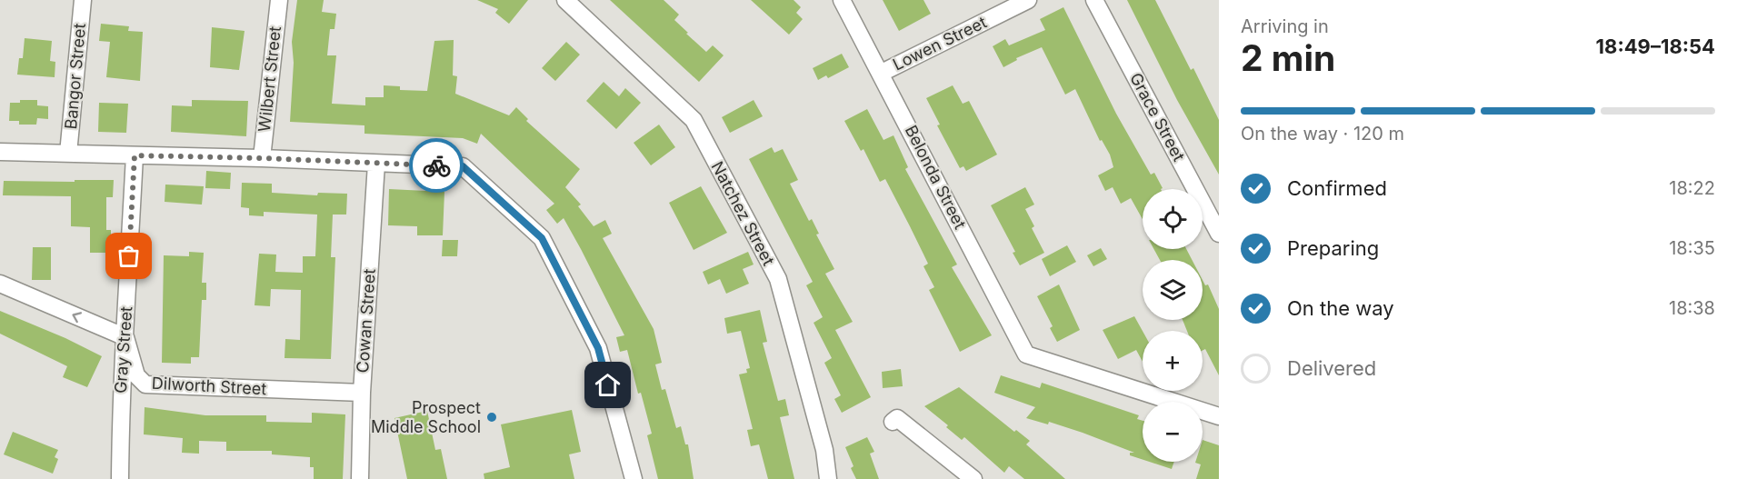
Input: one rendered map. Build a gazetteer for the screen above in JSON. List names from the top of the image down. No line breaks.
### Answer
{"streets":{"street":["Lowen Street","Bangor Street","Wilbert Street","Grace Street","Belonda Street","Natchez Street","Cowan Street","Gray Street","Dilworth Street"]},"crossings":[["Lowen Street","Belonda Street"],["Cowan Street","Dilworth Street"],["Gray Street","Dilworth Street"]],"places":["Prospect Middle School"],"page":{"heading":["2 min","Arriving in","18:49–18:54"],"bar":"On the way · 120 m","list":[["Confirmed","18:22"],["Preparing","18:35"],["On the way","18:38"],"Delivered"],"map_buttons":["+","−"]}}
